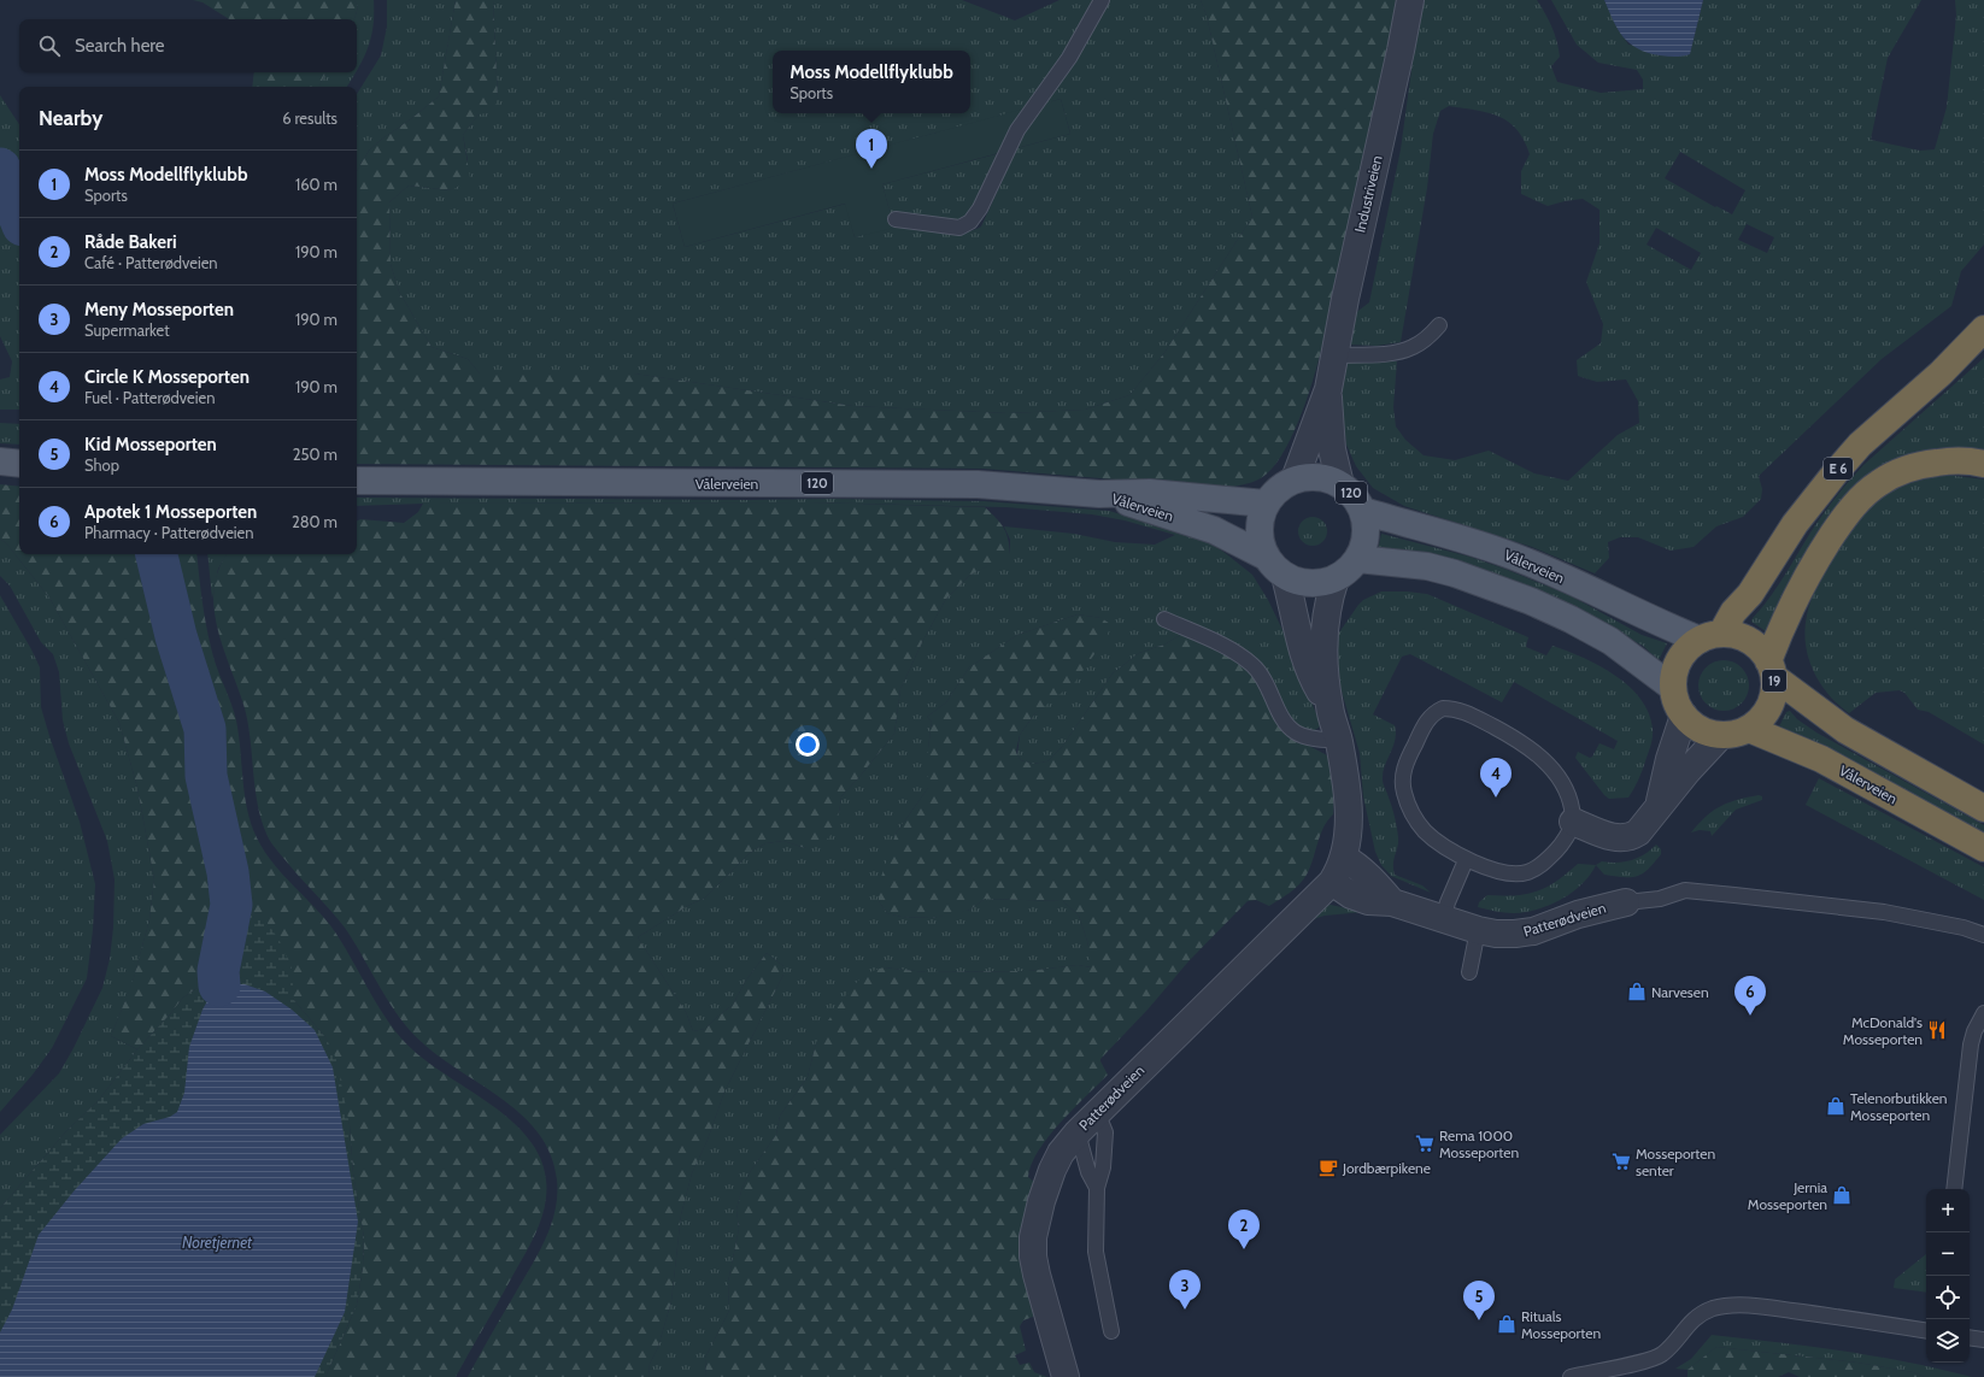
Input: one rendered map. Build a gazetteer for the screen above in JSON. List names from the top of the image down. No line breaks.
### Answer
{"streets":{"highway":["E 6","Vålerveien","19"],"main road":["120"],"street":["Industriveien","Patterødveien"]},"crossings":[["Industriveien","Vålerveien"],["Industriveien","120"],["Industriveien","Patterødveien"],["E 6","Vålerveien"],["E 6","19"],["Vålerveien","120"],["Vålerveien","19"],["Vålerveien","Patterødveien"],["120","Patterødveien"]],"water":["Noretjernet"],"places":{"shop":["Narvesen","Telenorbutikken Mosseporten","Jernia Mosseporten","Rituals Mosseporten"],"restaurant":["McDonald's Mosseporten"],"supermarket":["Rema 1000 Mosseporten","Mosseporten senter"],"cafe":["Jordbærpikene"]},"page":{"search":"Search here","popup":["Moss Modellflyklubb","Sports"],"heading":["Nearby","6 results"],"pins":["1","4","6","2","3","5"],"list":[{"mark":"1","name":"Moss Modellflyklubb","note":"Sports","value":"160 m"},{"mark":"2","name":"Råde Bakeri","note":"Café · Patterødveien","value":"190 m"},{"mark":"3","name":"Meny Mosseporten","note":"Supermarket","value":"190 m"},{"mark":"4","name":"Circle K Mosseporten","note":"Fuel · Patterødveien","value":"190 m"},{"mark":"5","name":"Kid Mosseporten","note":"Shop","value":"250 m"},{"mark":"6","name":"Apotek 1 Mosseporten","note":"Pharmacy · Patterødveien","value":"280 m"}],"map_buttons":["+","−"]}}
